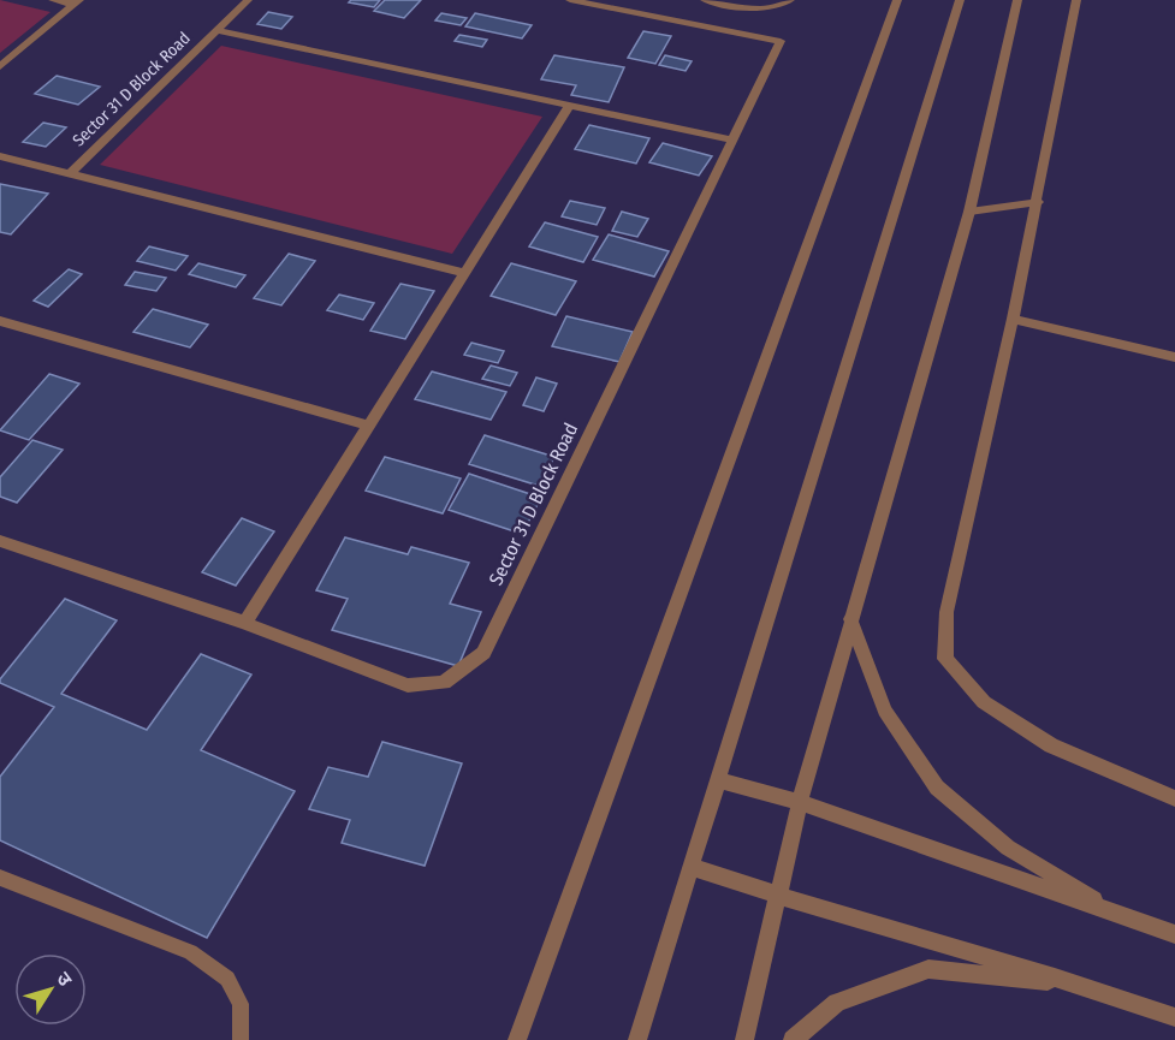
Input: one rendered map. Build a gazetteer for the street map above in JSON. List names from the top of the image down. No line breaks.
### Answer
{"streets":{"street":["Sector 31 D Block Road"]},"north":"top right"}
